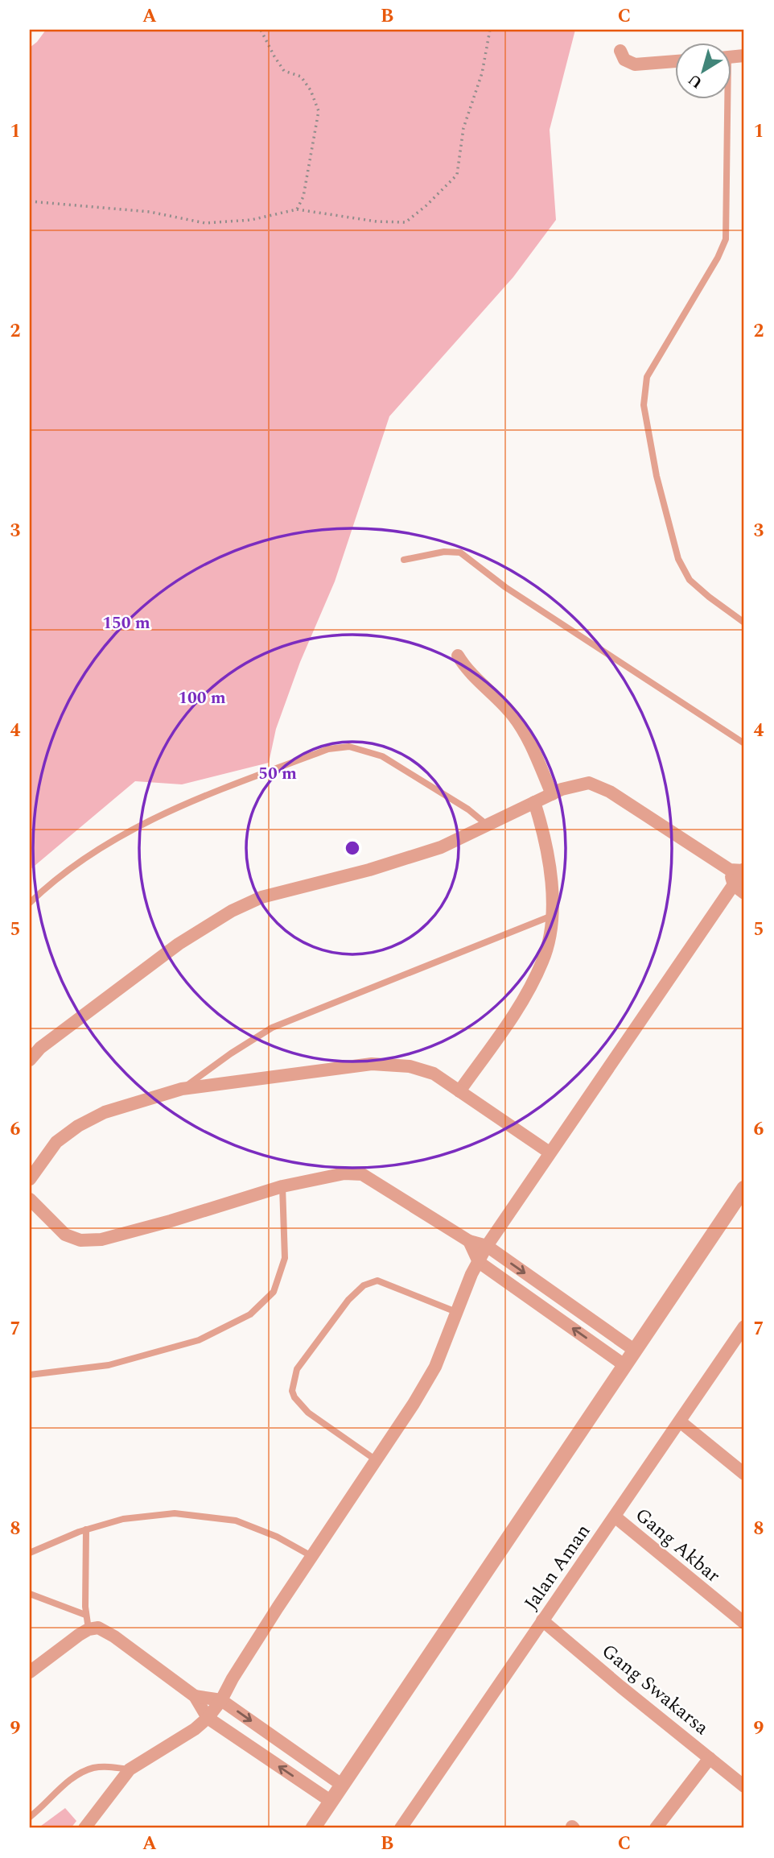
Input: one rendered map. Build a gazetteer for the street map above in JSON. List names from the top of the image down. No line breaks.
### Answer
{"streets":{"street":["Gang Akbar","Jalan Aman","Gang Swakarsa"]},"crossings":[["Gang Akbar","Jalan Aman"],["Jalan Aman","Gang Swakarsa"]],"north":"bottom left","grid":{"columns":["A","B","C"],"rows":["1","2","3","4","5","6","7","8","9"]},"rings":["150 m","100 m","50 m"]}
